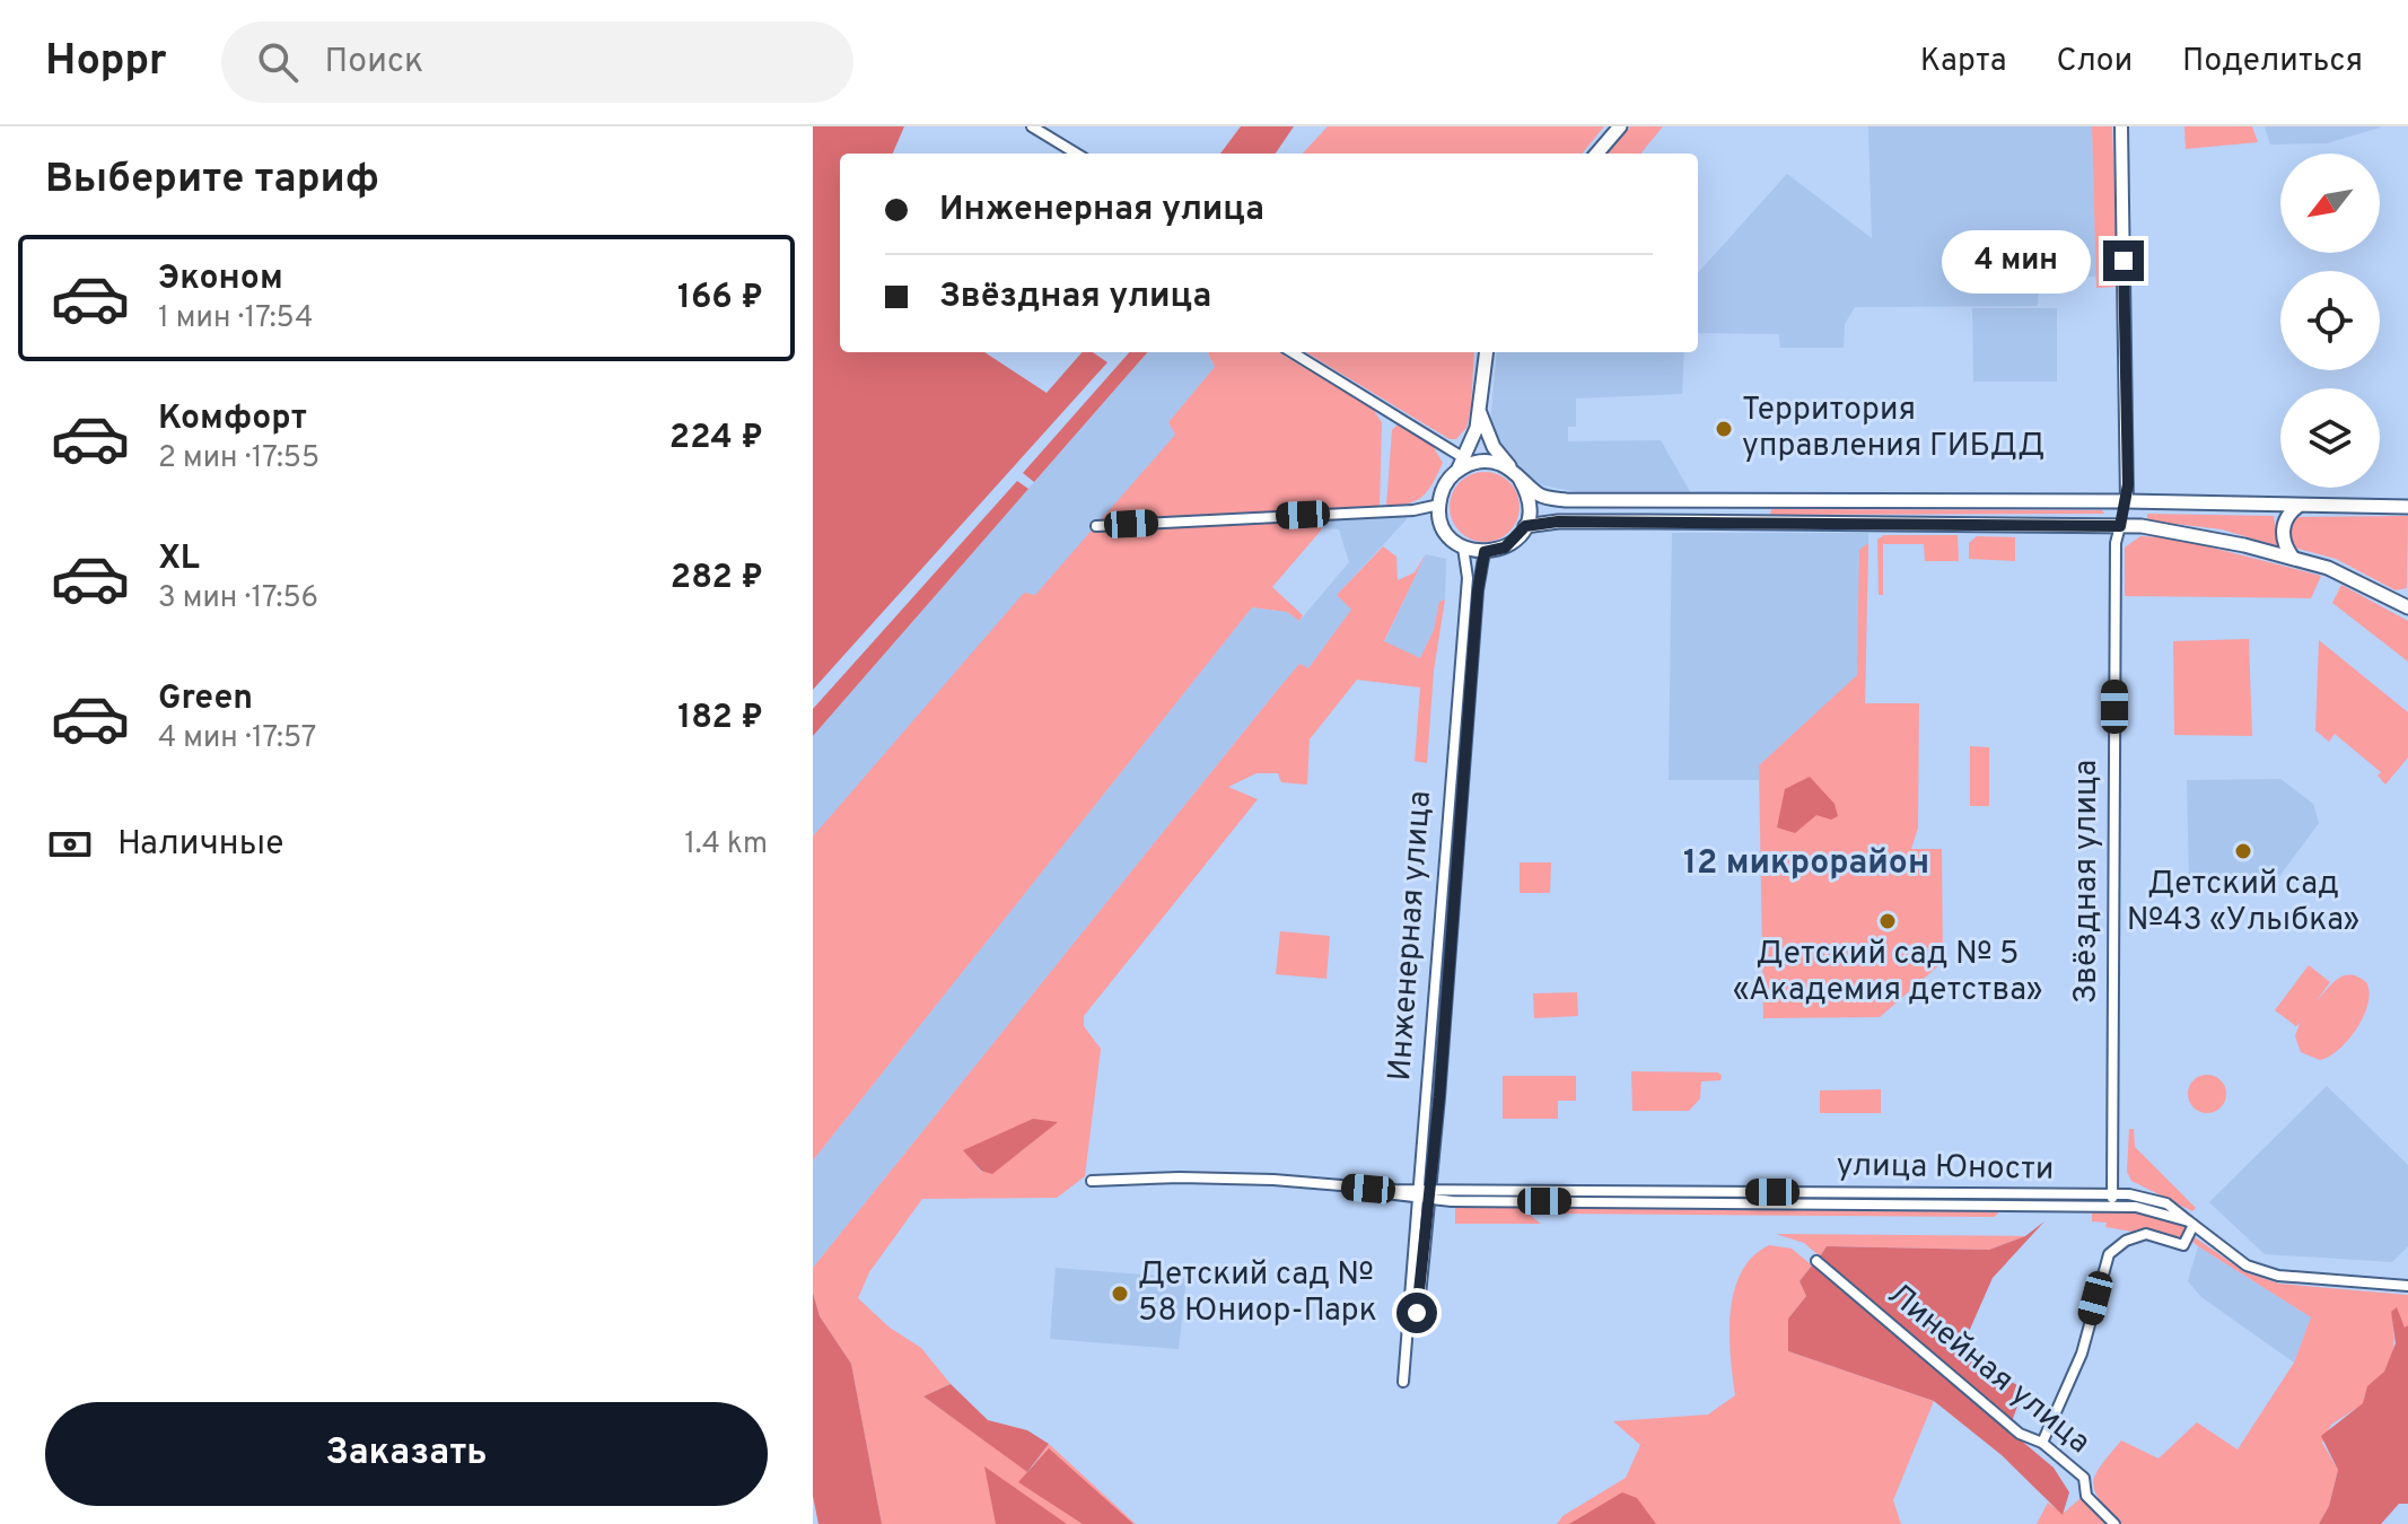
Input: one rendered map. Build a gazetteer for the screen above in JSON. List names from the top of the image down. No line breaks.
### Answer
{"streets":{"main road":["Звёздная улица","Инженерная улица"],"street":["улица Юности","Линейная улица"]},"crossings":[["Звёздная улица","улица Юности"],["Инженерная улица","улица Юности"]],"districts":["12 микрорайон"],"places":["Территория управления ГИБДД","Детский сад №43 «Улыбка»","Детский сад № 5 «Академия детства»","Детский сад № 58 Юниор-Парк"],"north":"bottom left","page":{"header":"Hoppr","search":"Поиск","nav":["Карта","Слои","Поделиться"],"heading":"Выберите тариф","banner":["Инженерная улица","Звёздная улица"],"bubble":"4 мин","list":[{"name":"Эконом","note":"1 мин · 17:54","value":"166 ₽"},{"name":"Комфорт","note":"2 мин · 17:55","value":"224 ₽"},{"name":"XL","note":"3 мин · 17:56","value":"282 ₽"},{"name":"Green","note":"4 мин · 17:57","value":"182 ₽"}],"pay":["Наличные","1.4 km"],"buttons":"Заказать"}}
